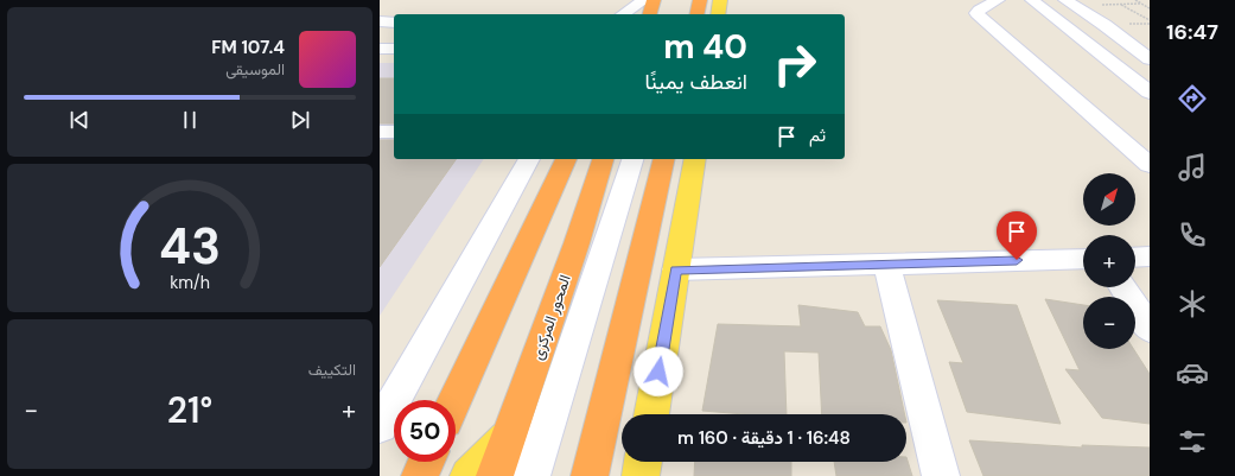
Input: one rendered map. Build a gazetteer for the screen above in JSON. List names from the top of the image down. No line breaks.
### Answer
{"streets":{"highway":["المحور المركزى"]},"north":"top right","page":{"tabs":"16:47","turn":["40 m","انعطف يمينًا"],"song":["107.4 FM","الموسيقى"],"then":"ثم","map_buttons":["+","−"],"tile":"التكييف","heat":["−","21°","+"],"limit":"50","trip":"16:48 · 1 دقيقة · 160 m","gauge":["43","km/h"]}}
